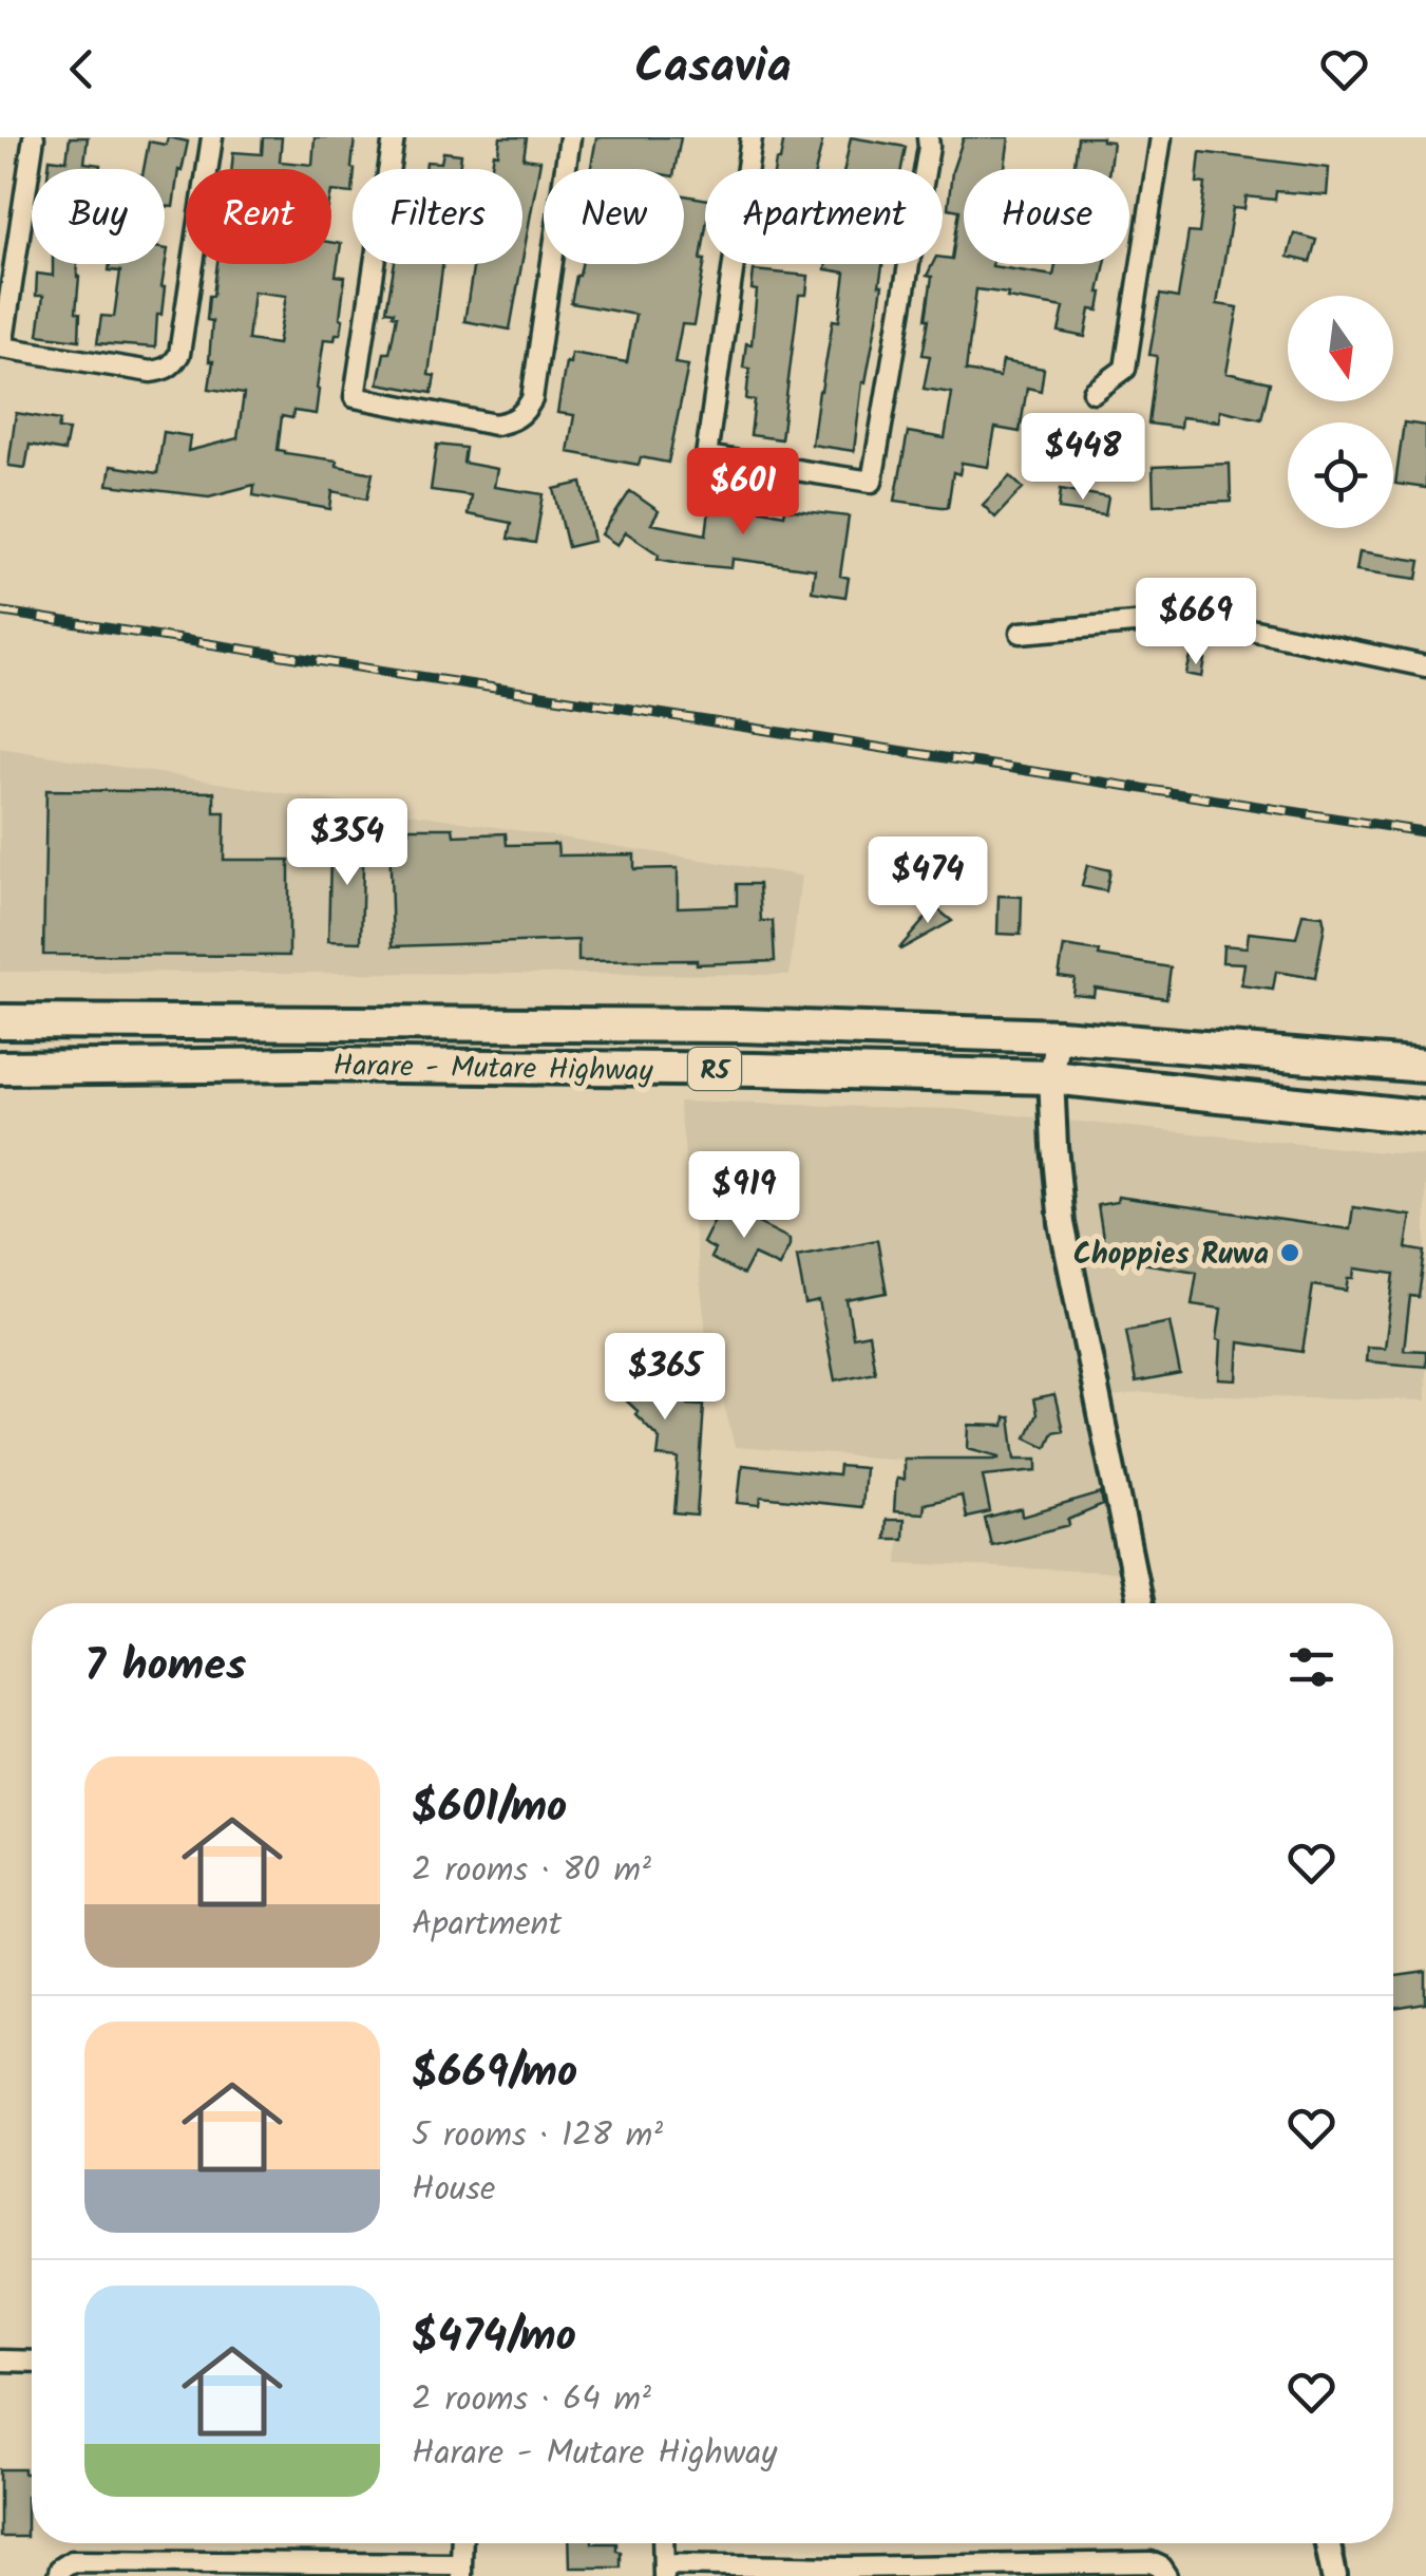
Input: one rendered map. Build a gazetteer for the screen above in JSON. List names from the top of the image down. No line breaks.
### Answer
{"streets":{"highway":["Harare - Mutare Highway","R5"]},"places":["Choppies Ruwa"],"north":"bottom","page":{"header":"Casavia","chip":["Buy","Rent","Filters","New","Apartment","House"],"price":["$448","$601","$669","$354","$474","$919","$365"],"heading":"7 homes","list":[{"name":"$601/mo","note":"2 rooms · 80 m² · Apartment"},{"name":"$669/mo","note":"5 rooms · 128 m² · House"},{"name":"$474/mo","note":"2 rooms · 64 m² · Harare - Mutare Highway"}]}}
